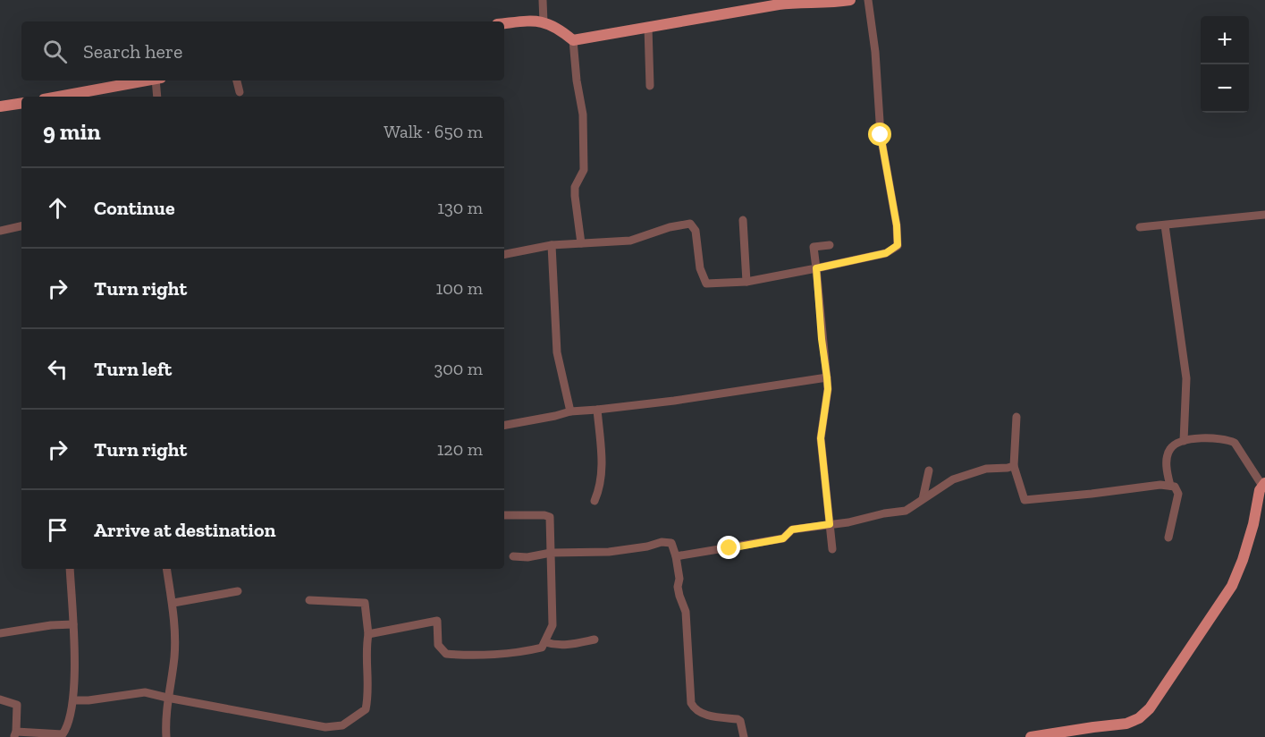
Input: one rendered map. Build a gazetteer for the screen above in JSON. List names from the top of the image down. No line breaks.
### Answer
{"page":{"map_buttons":["+","−"],"search":"Search here","heading":["9 min","Walk · 650 m"],"list":[["Continue","130 m"],["Turn right","100 m"],["Turn left","300 m"],["Turn right","120 m"],"Arrive at destination"]}}
